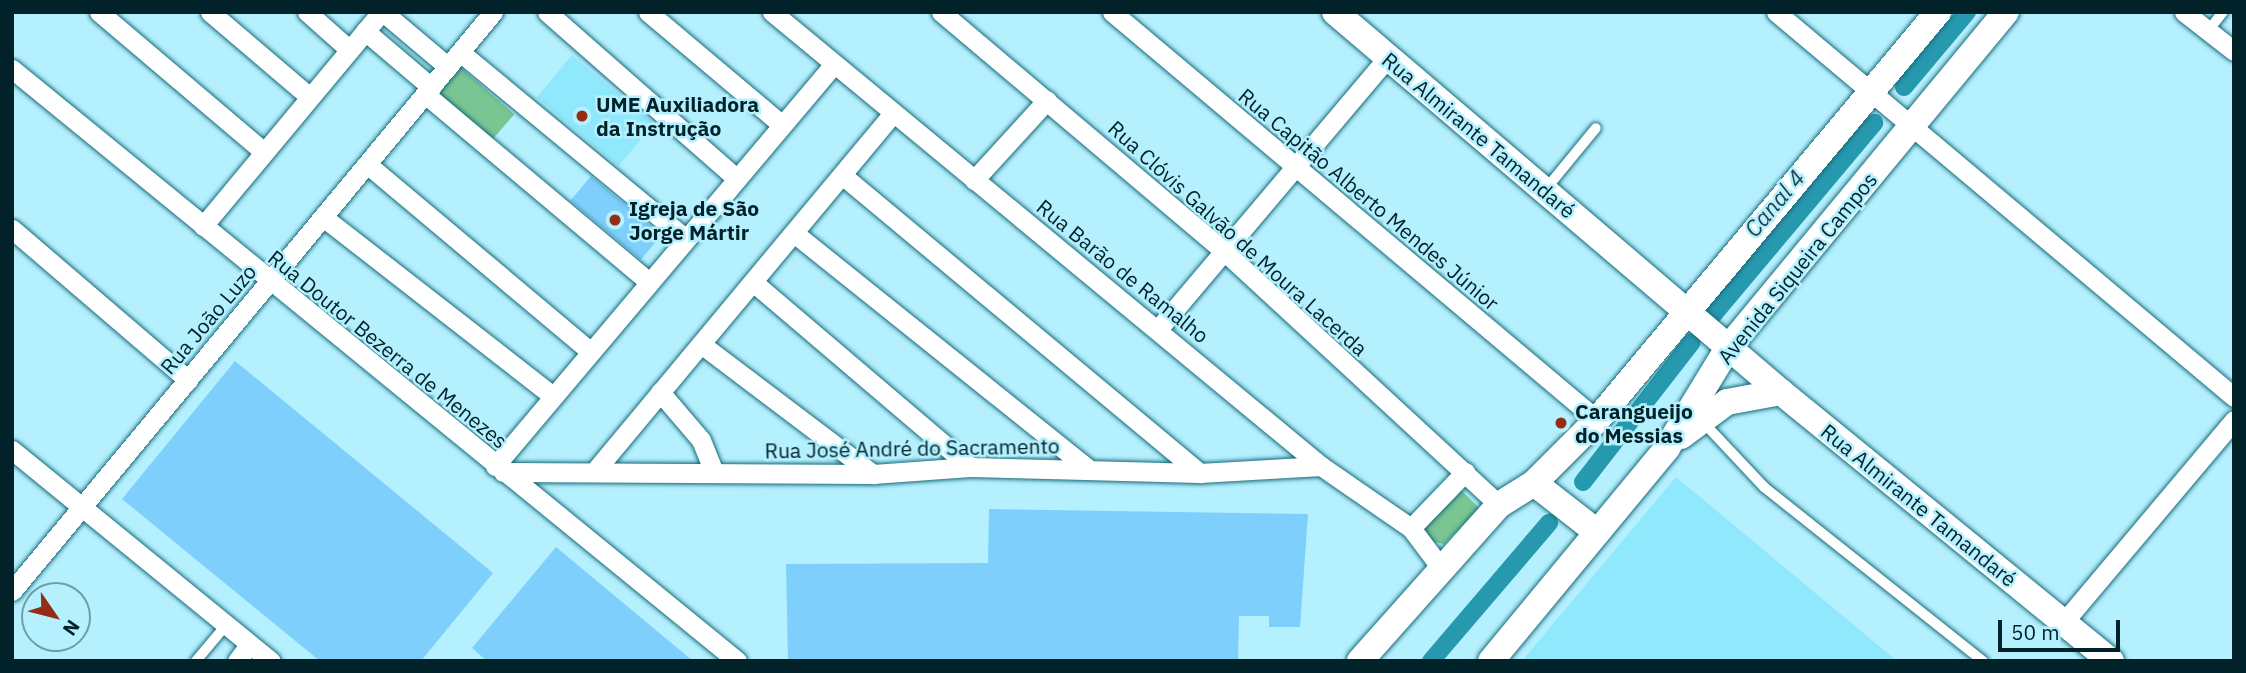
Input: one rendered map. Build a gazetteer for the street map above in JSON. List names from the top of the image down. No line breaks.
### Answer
{"streets":{"main road":["Rua Almirante Tamandaré","Avenida Siqueira Campos"],"street":["Rua Capitão Alberto Mendes Júnior","Rua Clóvis Galvão de Moura Lacerda","Rua Barão de Ramalho","Rua João Luzo","Rua Doutor Bezerra de Menezes","Rua José André do Sacramento"]},"crossings":[["Rua Almirante Tamandaré","Avenida Siqueira Campos"],["Rua Barão de Ramalho","Rua José André do Sacramento"],["Rua João Luzo","Rua Doutor Bezerra de Menezes"],["Rua Doutor Bezerra de Menezes","Rua José André do Sacramento"]],"water":["Canal 4"],"places":["UME Auxiliadora da Instrução","Igreja de São Jorge Mártir","Carangueijo do Messias"],"scale_bar":"50 m","north":"bottom right"}
